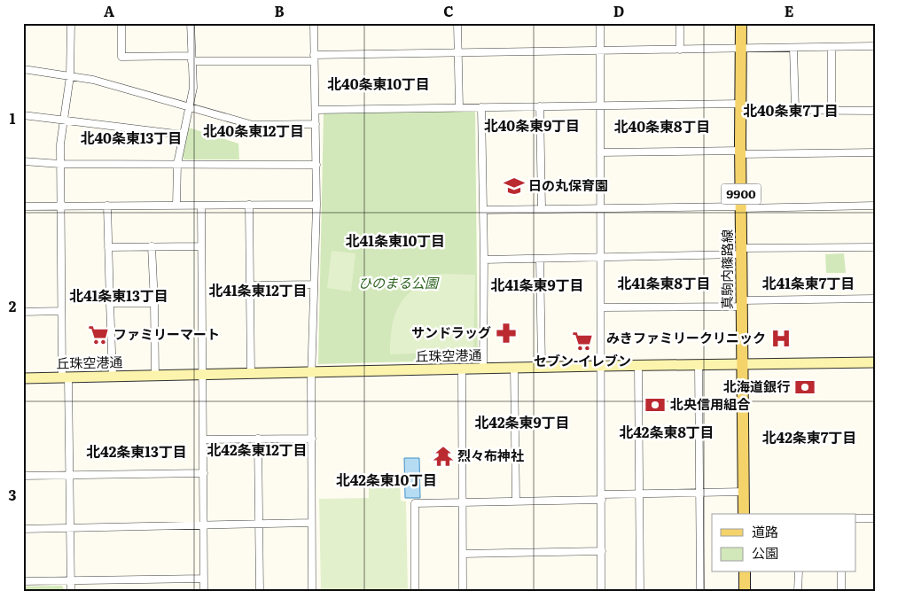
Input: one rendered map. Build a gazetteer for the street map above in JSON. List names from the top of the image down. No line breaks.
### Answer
{"streets":{"main road":["9900","真駒内篠路線","丘珠空港通"]},"crossings":[["真駒内篠路線","丘珠空港通"]],"districts":["北40条東10丁目","北40条東7丁目","北40条東9丁目","北40条東8丁目","北40条東12丁目","北40条東13丁目","北41条東10丁目","北41条東8丁目","北41条東7丁目","北41条東9丁目","北41条東12丁目","北41条東13丁目","北42条東9丁目","北42条東8丁目","北42条東7丁目","北42条東12丁目","北42条東13丁目","北42条東10丁目"],"parks":["ひのまる公園"],"places":{"school or university":["日の丸保育園"],"pharmacy":["サンドラッグ"],"supermarket":["ファミリーマート","セブン-イレブン"],"hospital":["みきファミリークリニック"],"bank":["北海道銀行","北央信用組合"],"temple":["烈々布神社"]},"legend":["道路","公園"],"grid":{"columns":["A","B","C","D","E"],"rows":["1","2","3"]}}
